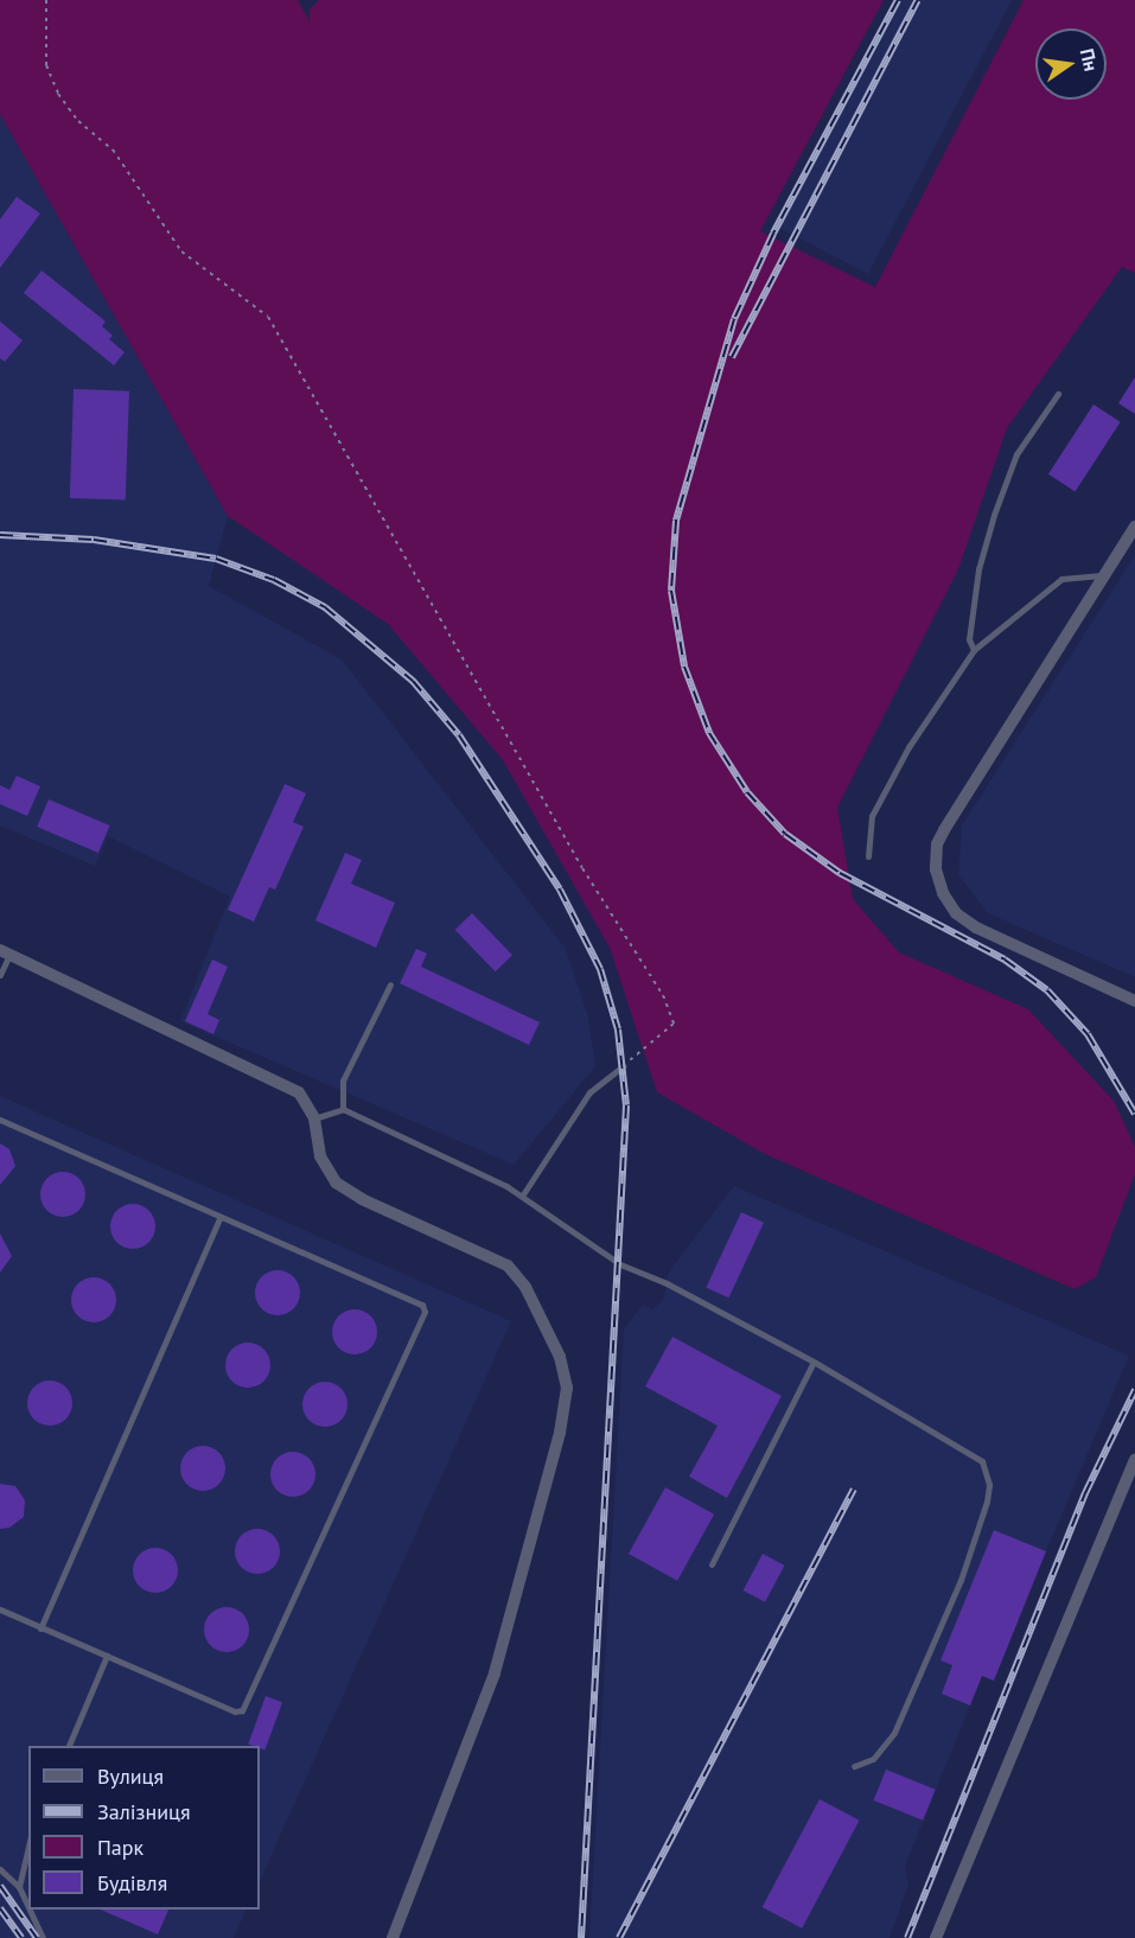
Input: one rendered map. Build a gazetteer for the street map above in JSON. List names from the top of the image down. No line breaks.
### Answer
{"legend":["Вулиця","Залізниця","Парк","Будівля"],"north":"right"}
